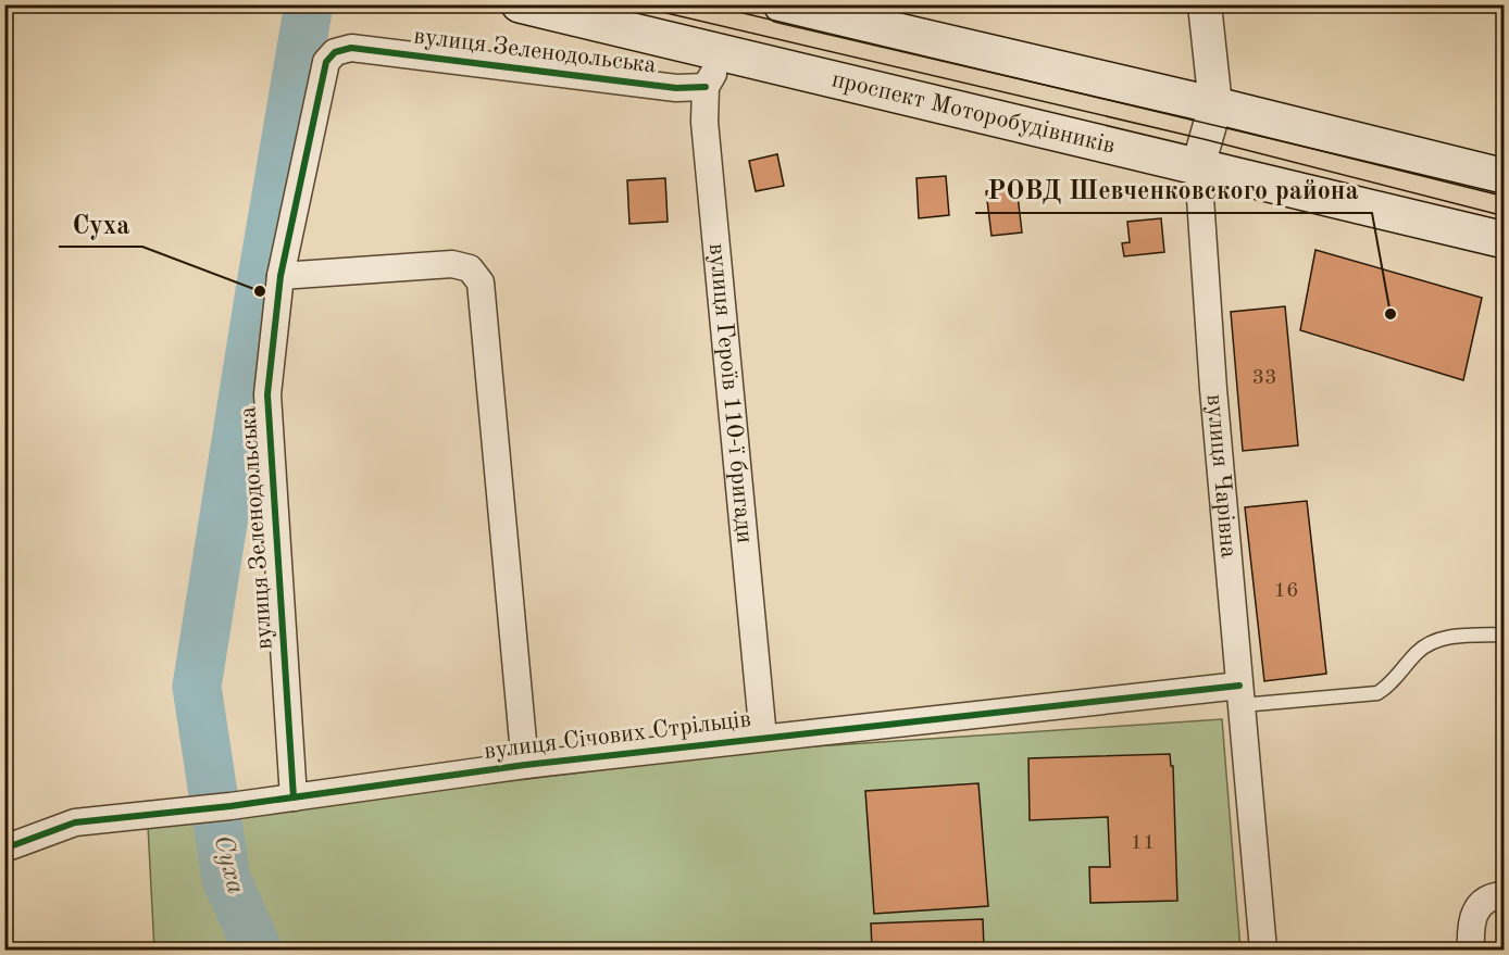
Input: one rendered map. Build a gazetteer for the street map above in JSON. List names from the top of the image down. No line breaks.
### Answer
{"streets":{"main road":["проспект Моторобудівників"],"street":["вулиця Зеленодольська","вулиця Героїв 110-ї бригади","вулиця Чарівна","вулиця Січових Стрільців"]},"crossings":[["вулиця Зеленодольська","вулиця Героїв 110-ї бригади"],["вулиця Зеленодольська","вулиця Січових Стрільців"],["проспект Моторобудівників","вулиця Чарівна"],["вулиця Героїв 110-ї бригади","вулиця Січових Стрільців"],["вулиця Чарівна","вулиця Січових Стрільців"]],"water":["Суха"],"places":["Суха","РОВД Шевченковского района"],"house_numbers":["33","16","11"]}
